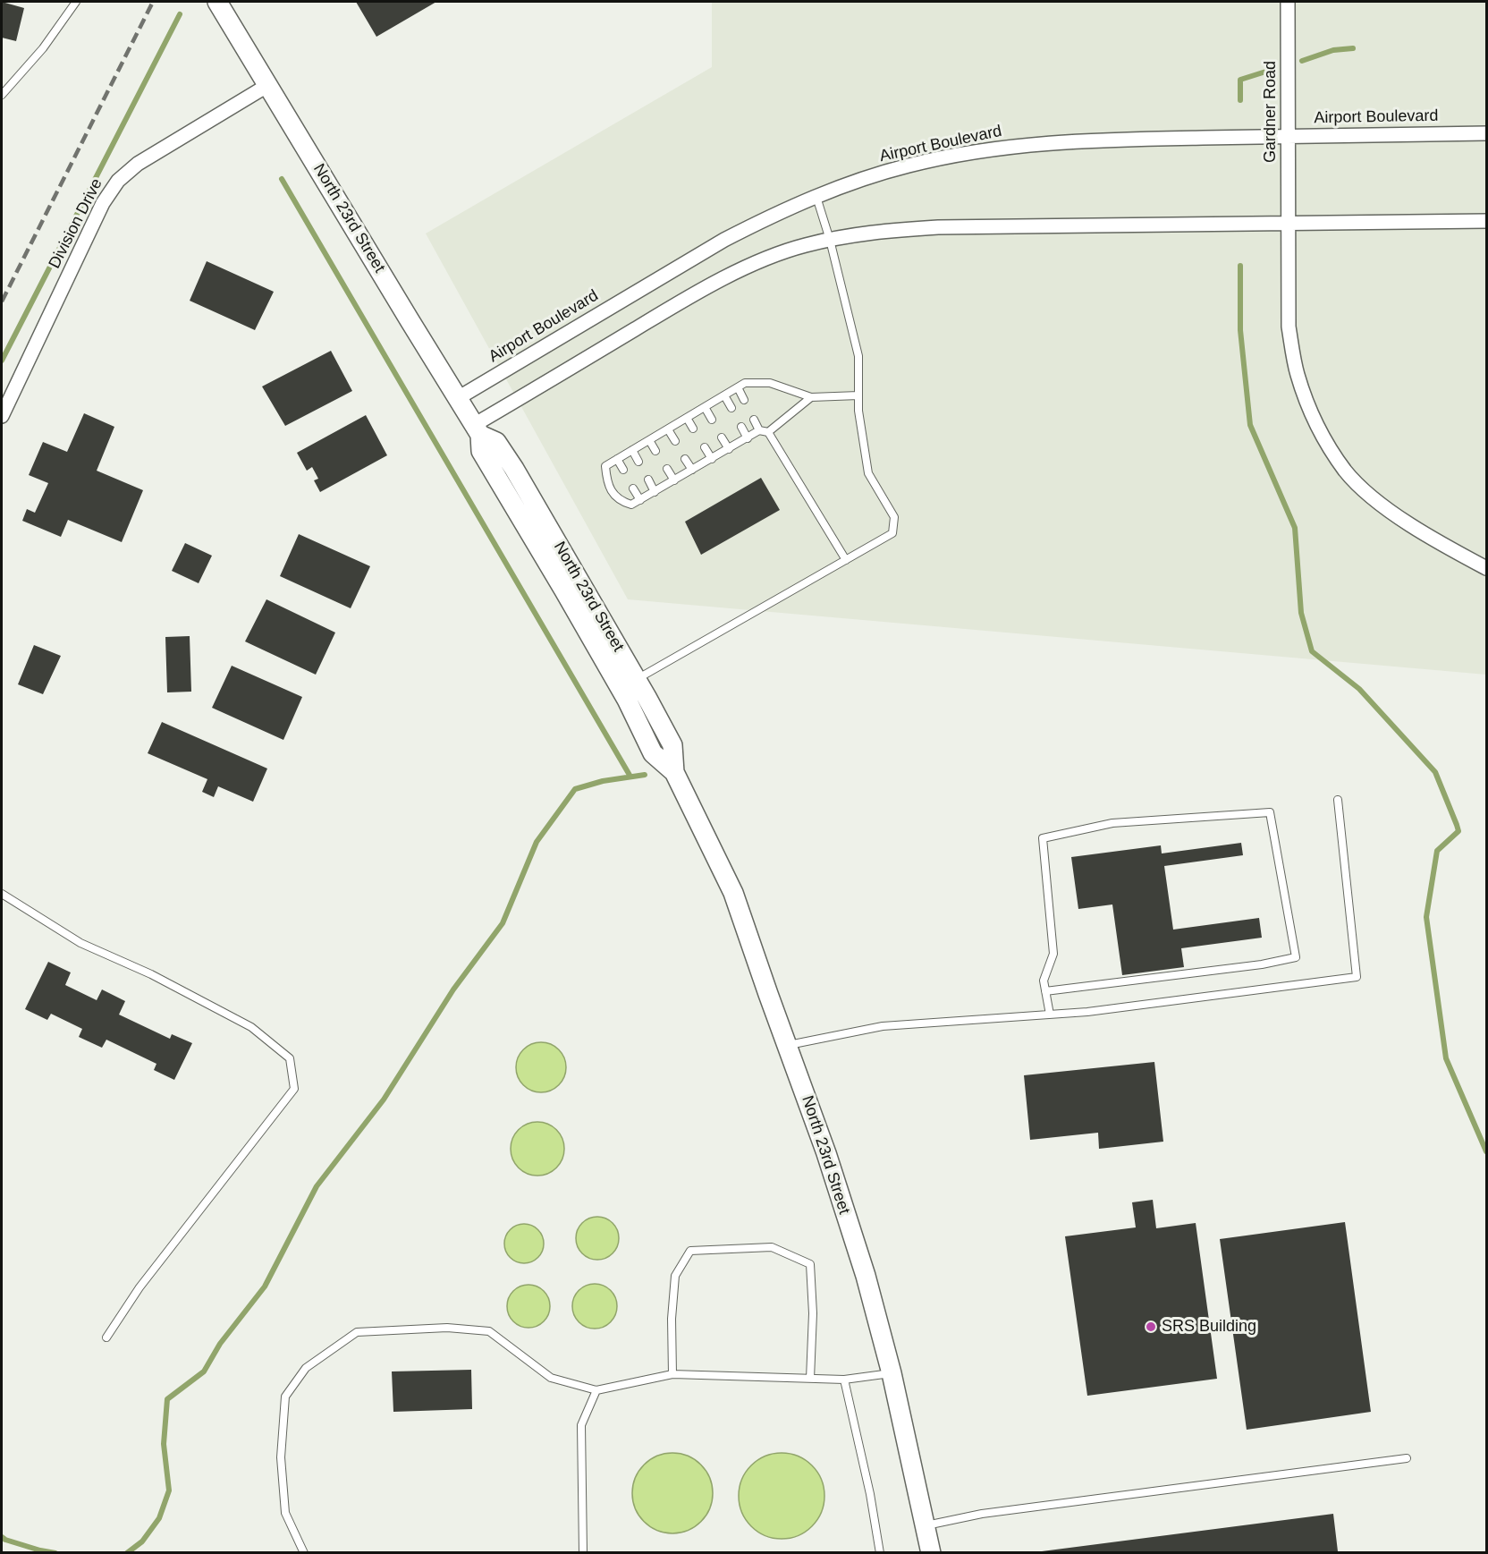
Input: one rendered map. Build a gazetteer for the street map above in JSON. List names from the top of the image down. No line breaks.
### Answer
{"streets":{"main road":["North 23rd Street"],"street":["Gardner Road","Airport Boulevard","Division Drive"]},"crossings":[["Gardner Road","Airport Boulevard"],["Airport Boulevard","North 23rd Street"],["North 23rd Street","Division Drive"]],"places":["SRS Building"]}
